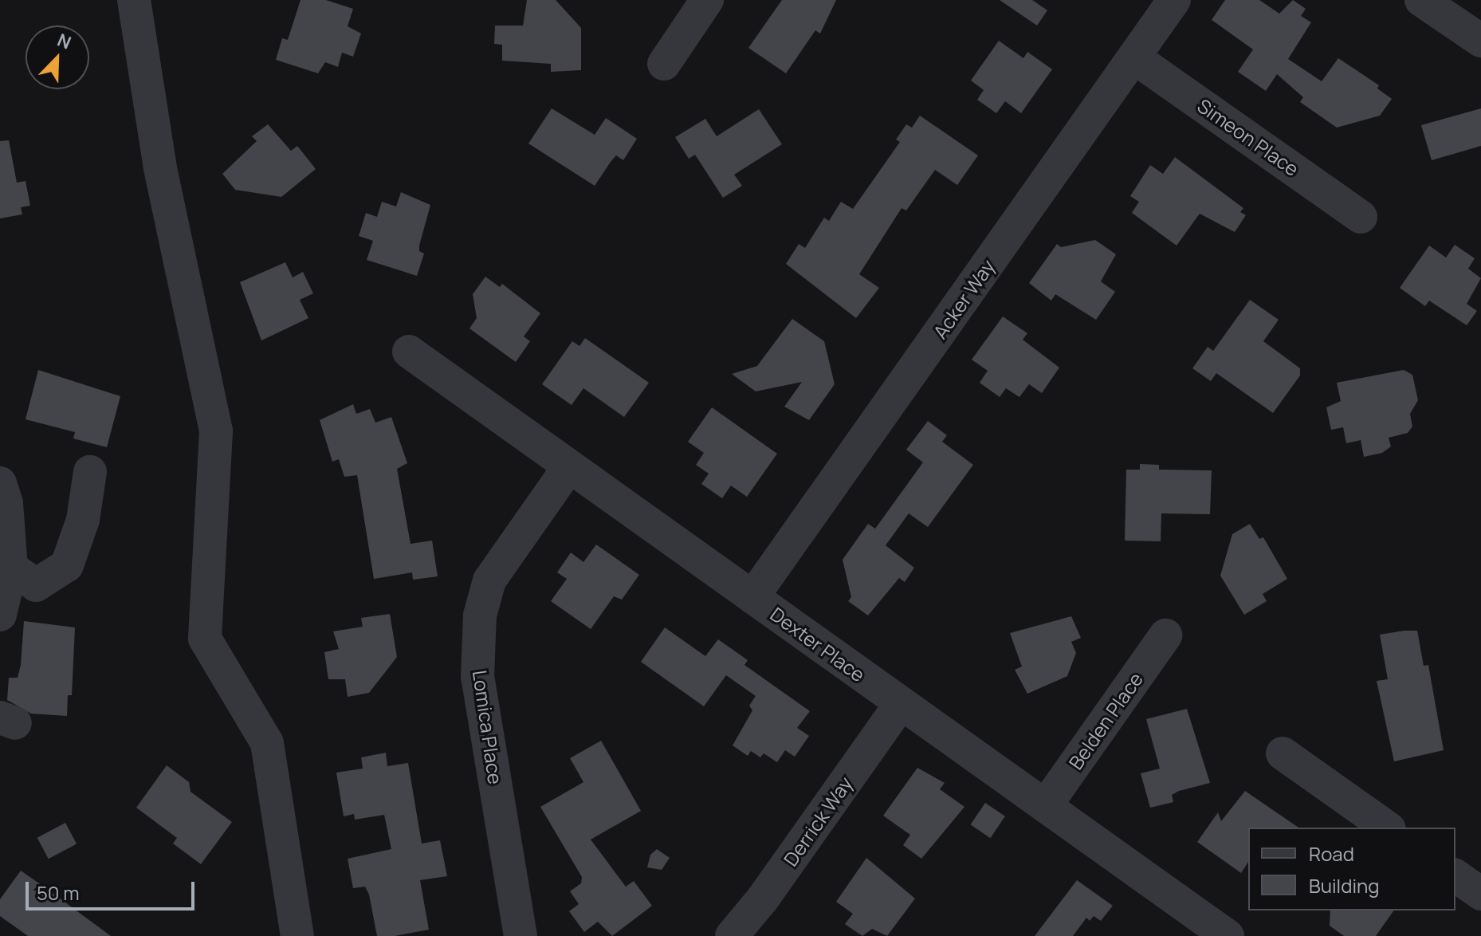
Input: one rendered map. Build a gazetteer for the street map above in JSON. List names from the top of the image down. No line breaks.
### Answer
{"streets":{"street":["Simeon Place","Acker Way","Dexter Place","Belden Place","Lomica Place","Derrick Way"]},"crossings":[["Simeon Place","Acker Way"],["Acker Way","Dexter Place"],["Dexter Place","Belden Place"],["Dexter Place","Lomica Place"],["Dexter Place","Derrick Way"]],"legend":["Road","Building"],"scale_bar":"50 m","north":"top right"}
